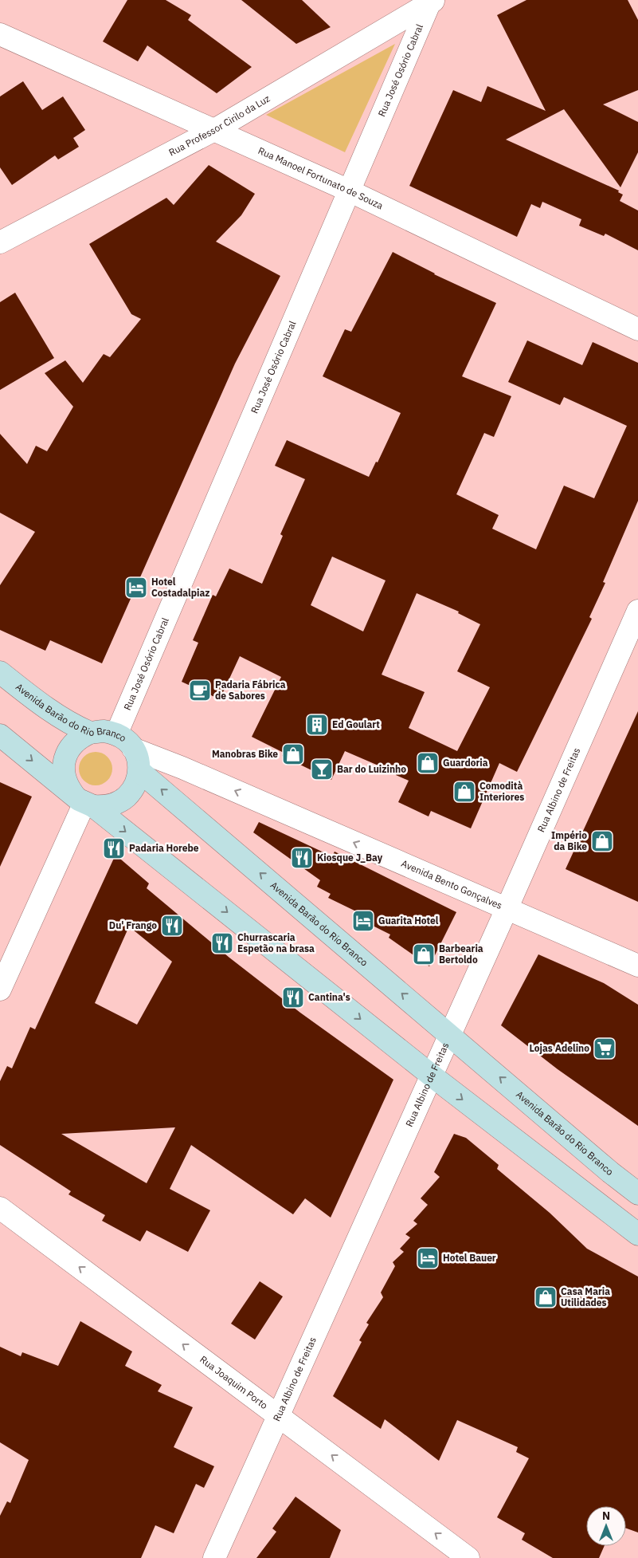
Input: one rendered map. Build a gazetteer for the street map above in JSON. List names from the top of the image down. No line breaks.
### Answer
{"streets":{"main road":["Avenida Barão do Rio Branco"],"street":["Rua José Osório Cabral","Rua Professor Cirilo da Luz","Rua Manoel Fortunato de Souza","Rua Albino de Freitas","Avenida Bento Gonçalves","Rua Joaquim Porto"]},"crossings":[["Rua José Osório Cabral","Rua Professor Cirilo da Luz"],["Rua José Osório Cabral","Rua Manoel Fortunato de Souza"],["Rua José Osório Cabral","Avenida Barão do Rio Branco"],["Rua José Osório Cabral","Avenida Bento Gonçalves"],["Rua Professor Cirilo da Luz","Rua Manoel Fortunato de Souza"],["Avenida Barão do Rio Branco","Rua Albino de Freitas"],["Avenida Barão do Rio Branco","Avenida Bento Gonçalves"],["Rua Albino de Freitas","Avenida Bento Gonçalves"],["Rua Albino de Freitas","Rua Joaquim Porto"]],"one_way":["Avenida Bento Gonçalves","Rua Joaquim Porto"],"places":{"hotel":["Hotel Costadalpiaz","Guarita Hotel","Hotel Bauer"],"cafe":["Padaria Fábrica de Sabores"],"building":["Ed Goulart"],"shop":["Manobras Bike","Guardoria","Comodità Interiores","Império da Bike","Barbearia Bertoldo","Casa Maria Utilidades"],"bar":["Bar do Luizinho"],"restaurant":["Padaria Horebe","Kiosque J_Bay","Du' Frango","Churrascaria Espetão na brasa","Cantina's"],"supermarket":["Lojas Adelino"]},"north":"top"}
